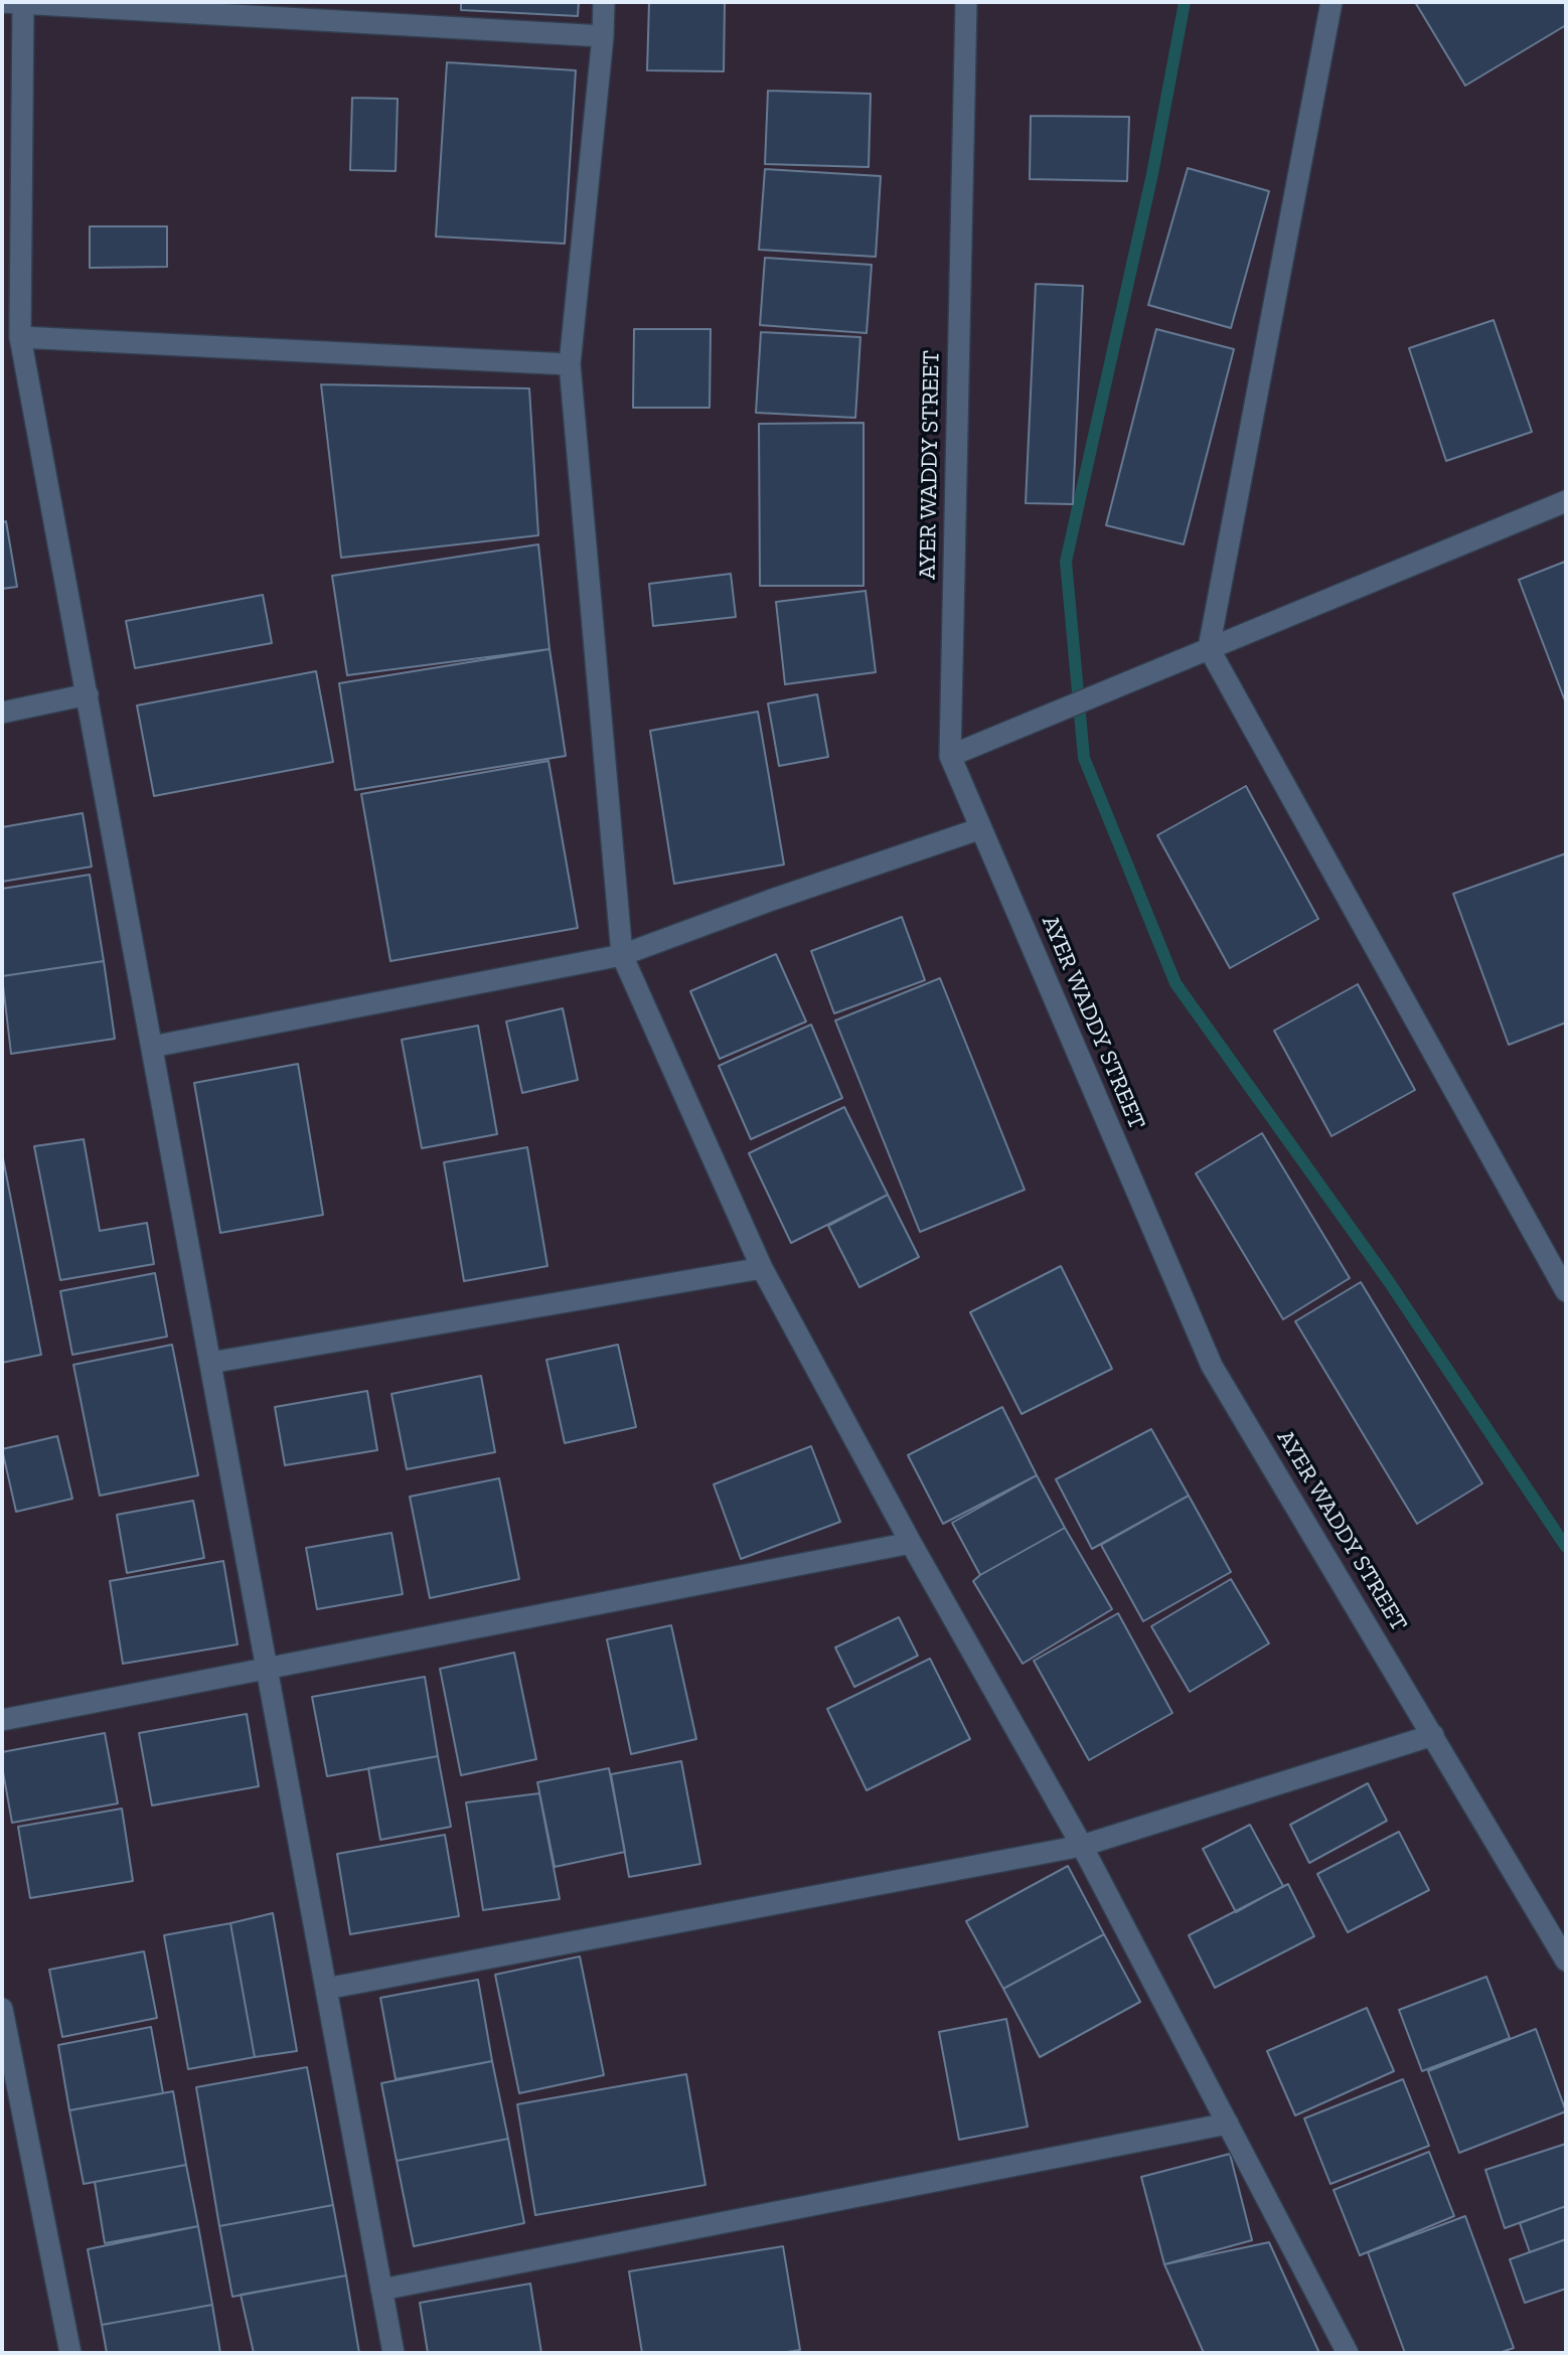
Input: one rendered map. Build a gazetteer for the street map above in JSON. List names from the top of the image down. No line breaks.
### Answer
{"streets":{"street":["AYER WADDY STREET"]}}
